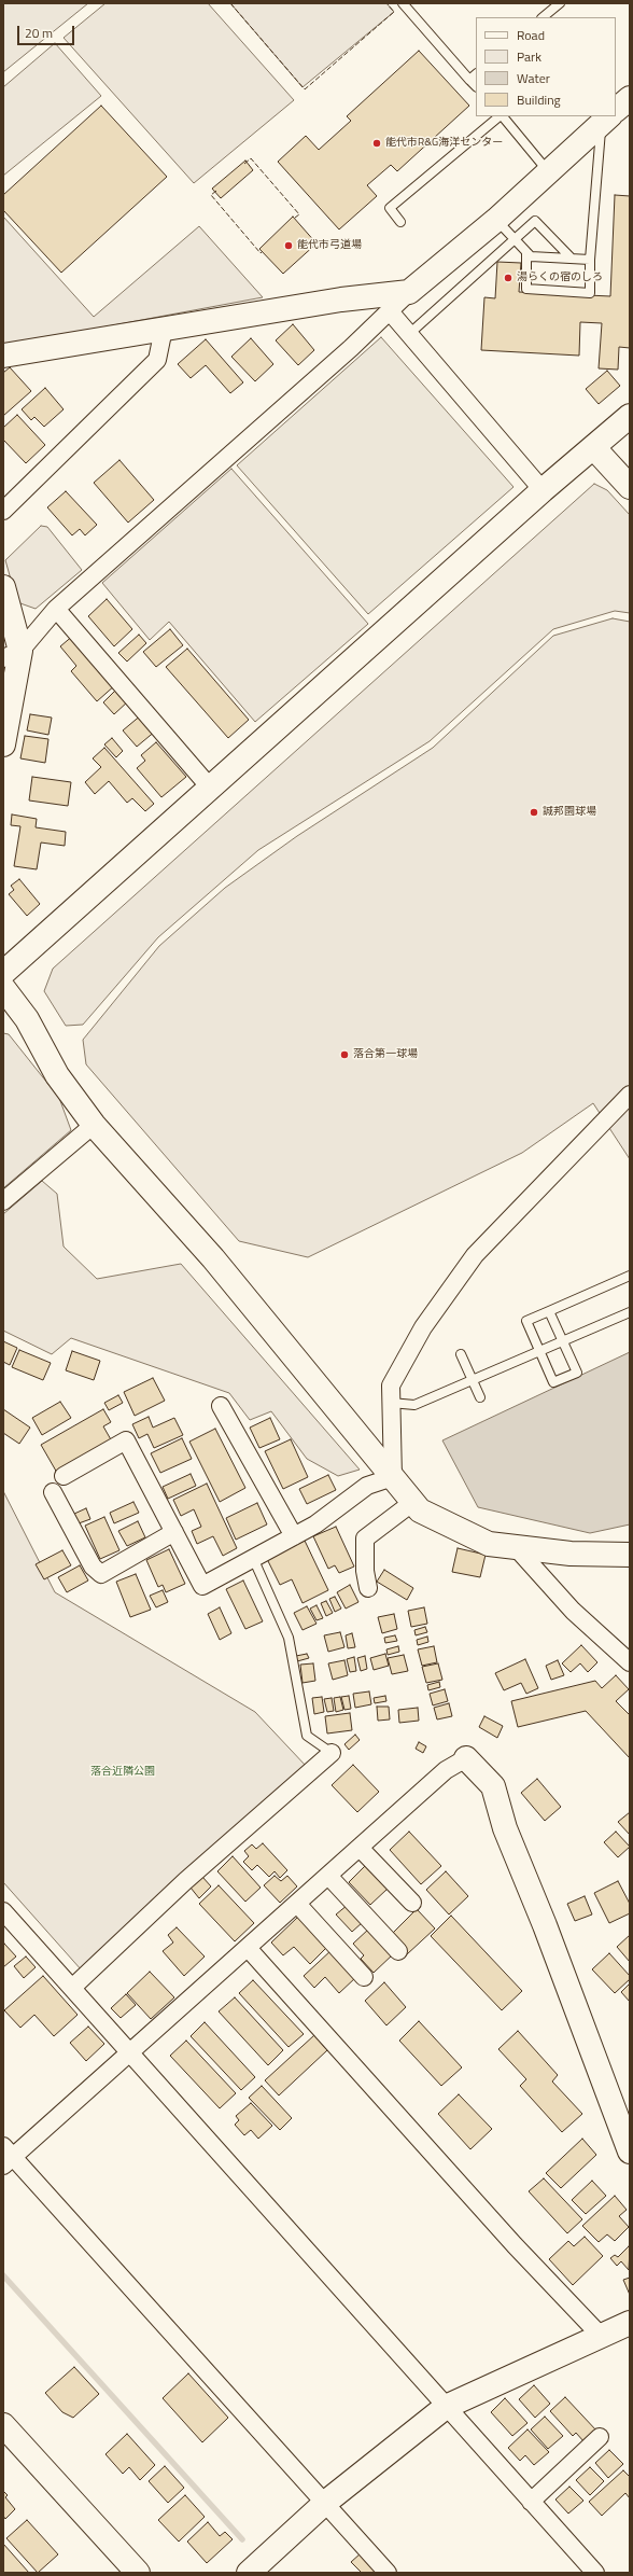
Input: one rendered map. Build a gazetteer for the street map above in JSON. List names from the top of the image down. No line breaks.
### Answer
{"parks":["落合近隣公園"],"places":["能代市R&G海洋センター","能代市弓道場","湯らくの宿のしろ","誠邦園球場","落合第一球場"],"legend":["Road","Park","Water","Building"],"scale_bar":"20 m"}
